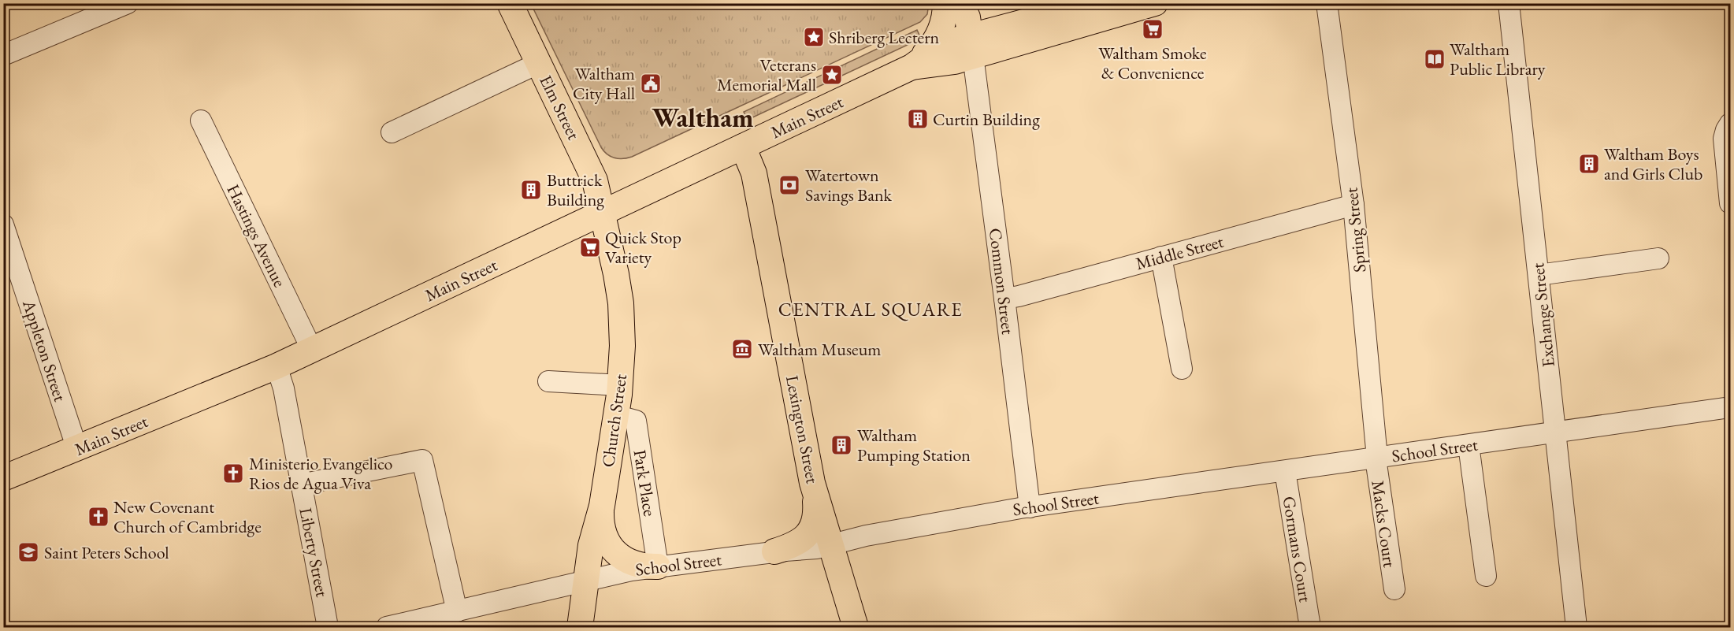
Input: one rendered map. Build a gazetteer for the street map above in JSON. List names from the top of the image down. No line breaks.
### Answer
{"streets":{"main road":["Elm Street","Main Street","Church Street","Lexington Street"],"street":["Spring Street","Hastings Avenue","Middle Street","Common Street","Exchange Street","Appleton Street","School Street","Park Place","Macks Court","Gormans Court","Liberty Street"]},"crossings":[["Elm Street","Main Street"],["Elm Street","Church Street"],["Main Street","Hastings Avenue"],["Main Street","Common Street"],["Main Street","Appleton Street"],["Main Street","Church Street"],["Main Street","Lexington Street"],["Main Street","Liberty Street"],["Spring Street","Middle Street"],["Spring Street","School Street"],["Spring Street","Macks Court"],["Middle Street","Common Street"],["Common Street","School Street"],["Exchange Street","School Street"],["Church Street","School Street"],["Church Street","Park Place"],["Lexington Street","School Street"],["School Street","Park Place"],["School Street","Macks Court"],["School Street","Gormans Court"]],"districts":["Waltham","CENTRAL SQUARE"],"places":{"supermarket":["Waltham Smoke & Convenience","Quick Stop Variety"],"place":["Shriberg Lectern","Veterans Memorial Mall"],"library":["Waltham Public Library"],"public building":["Waltham City Hall"],"building":["Curtin Building","Waltham Boys and Girls Club","Buttrick Building","Waltham Pumping Station"],"bank":["Watertown Savings Bank"],"museum":["Waltham Museum"],"church":["Ministerio Evangelico Rios de Agua Viva","New Covenant Church of Cambridge"],"school or university":["Saint Peters School"]}}
